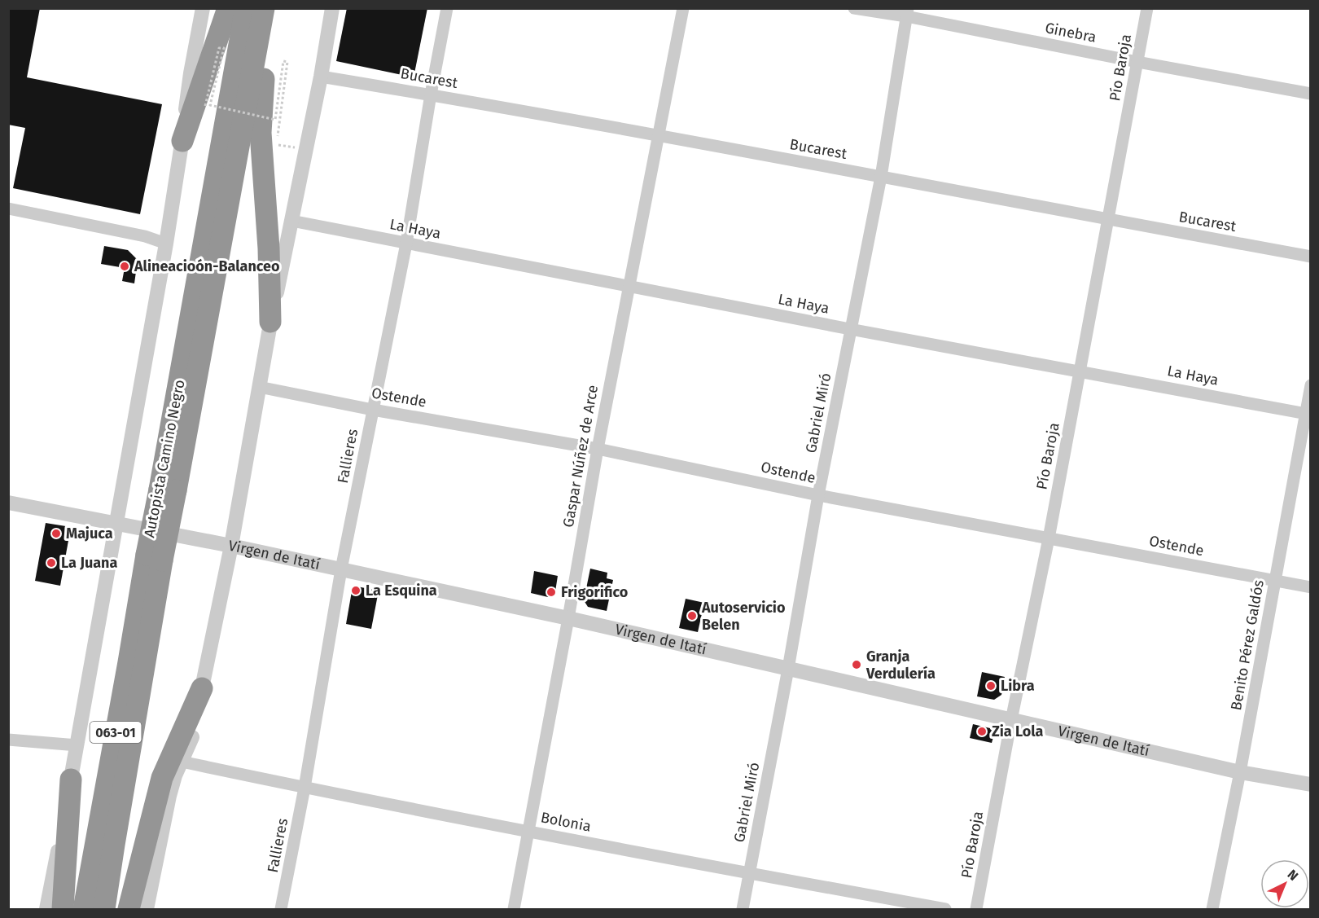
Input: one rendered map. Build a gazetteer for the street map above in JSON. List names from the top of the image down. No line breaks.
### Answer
{"streets":{"highway":["Autopista Camino Negro","063-01"],"street":["Ginebra","Pío Baroja","Bucarest","La Haya","Ostende","Gabriel Miró","Fallieres","Gaspar Núñez de Arce","Virgen de Itatí","Benito Pérez Galdós","Bolonia"]},"crossings":[["Ginebra","Pío Baroja"],["Ginebra","Gabriel Miró"],["Pío Baroja","Bucarest"],["Pío Baroja","La Haya"],["Pío Baroja","Ostende"],["Pío Baroja","Virgen de Itatí"],["Bucarest","Gabriel Miró"],["Bucarest","Fallieres"],["Bucarest","Gaspar Núñez de Arce"],["La Haya","Gabriel Miró"],["La Haya","Fallieres"],["La Haya","Gaspar Núñez de Arce"],["La Haya","Benito Pérez Galdós"],["Ostende","Gabriel Miró"],["Ostende","Fallieres"],["Ostende","Gaspar Núñez de Arce"],["Ostende","Benito Pérez Galdós"],["Gabriel Miró","Virgen de Itatí"],["Gabriel Miró","Bolonia"],["Fallieres","Virgen de Itatí"],["Fallieres","Bolonia"],["Gaspar Núñez de Arce","Virgen de Itatí"],["Gaspar Núñez de Arce","Bolonia"],["Virgen de Itatí","Benito Pérez Galdós"]],"places":["Alineacioón-Balanceo","Majuca","La Juana","La Esquina","Frigorifico","Autoservicio Belen","Granja Verdulería","Libra","Zia Lola"],"north":"top right"}
